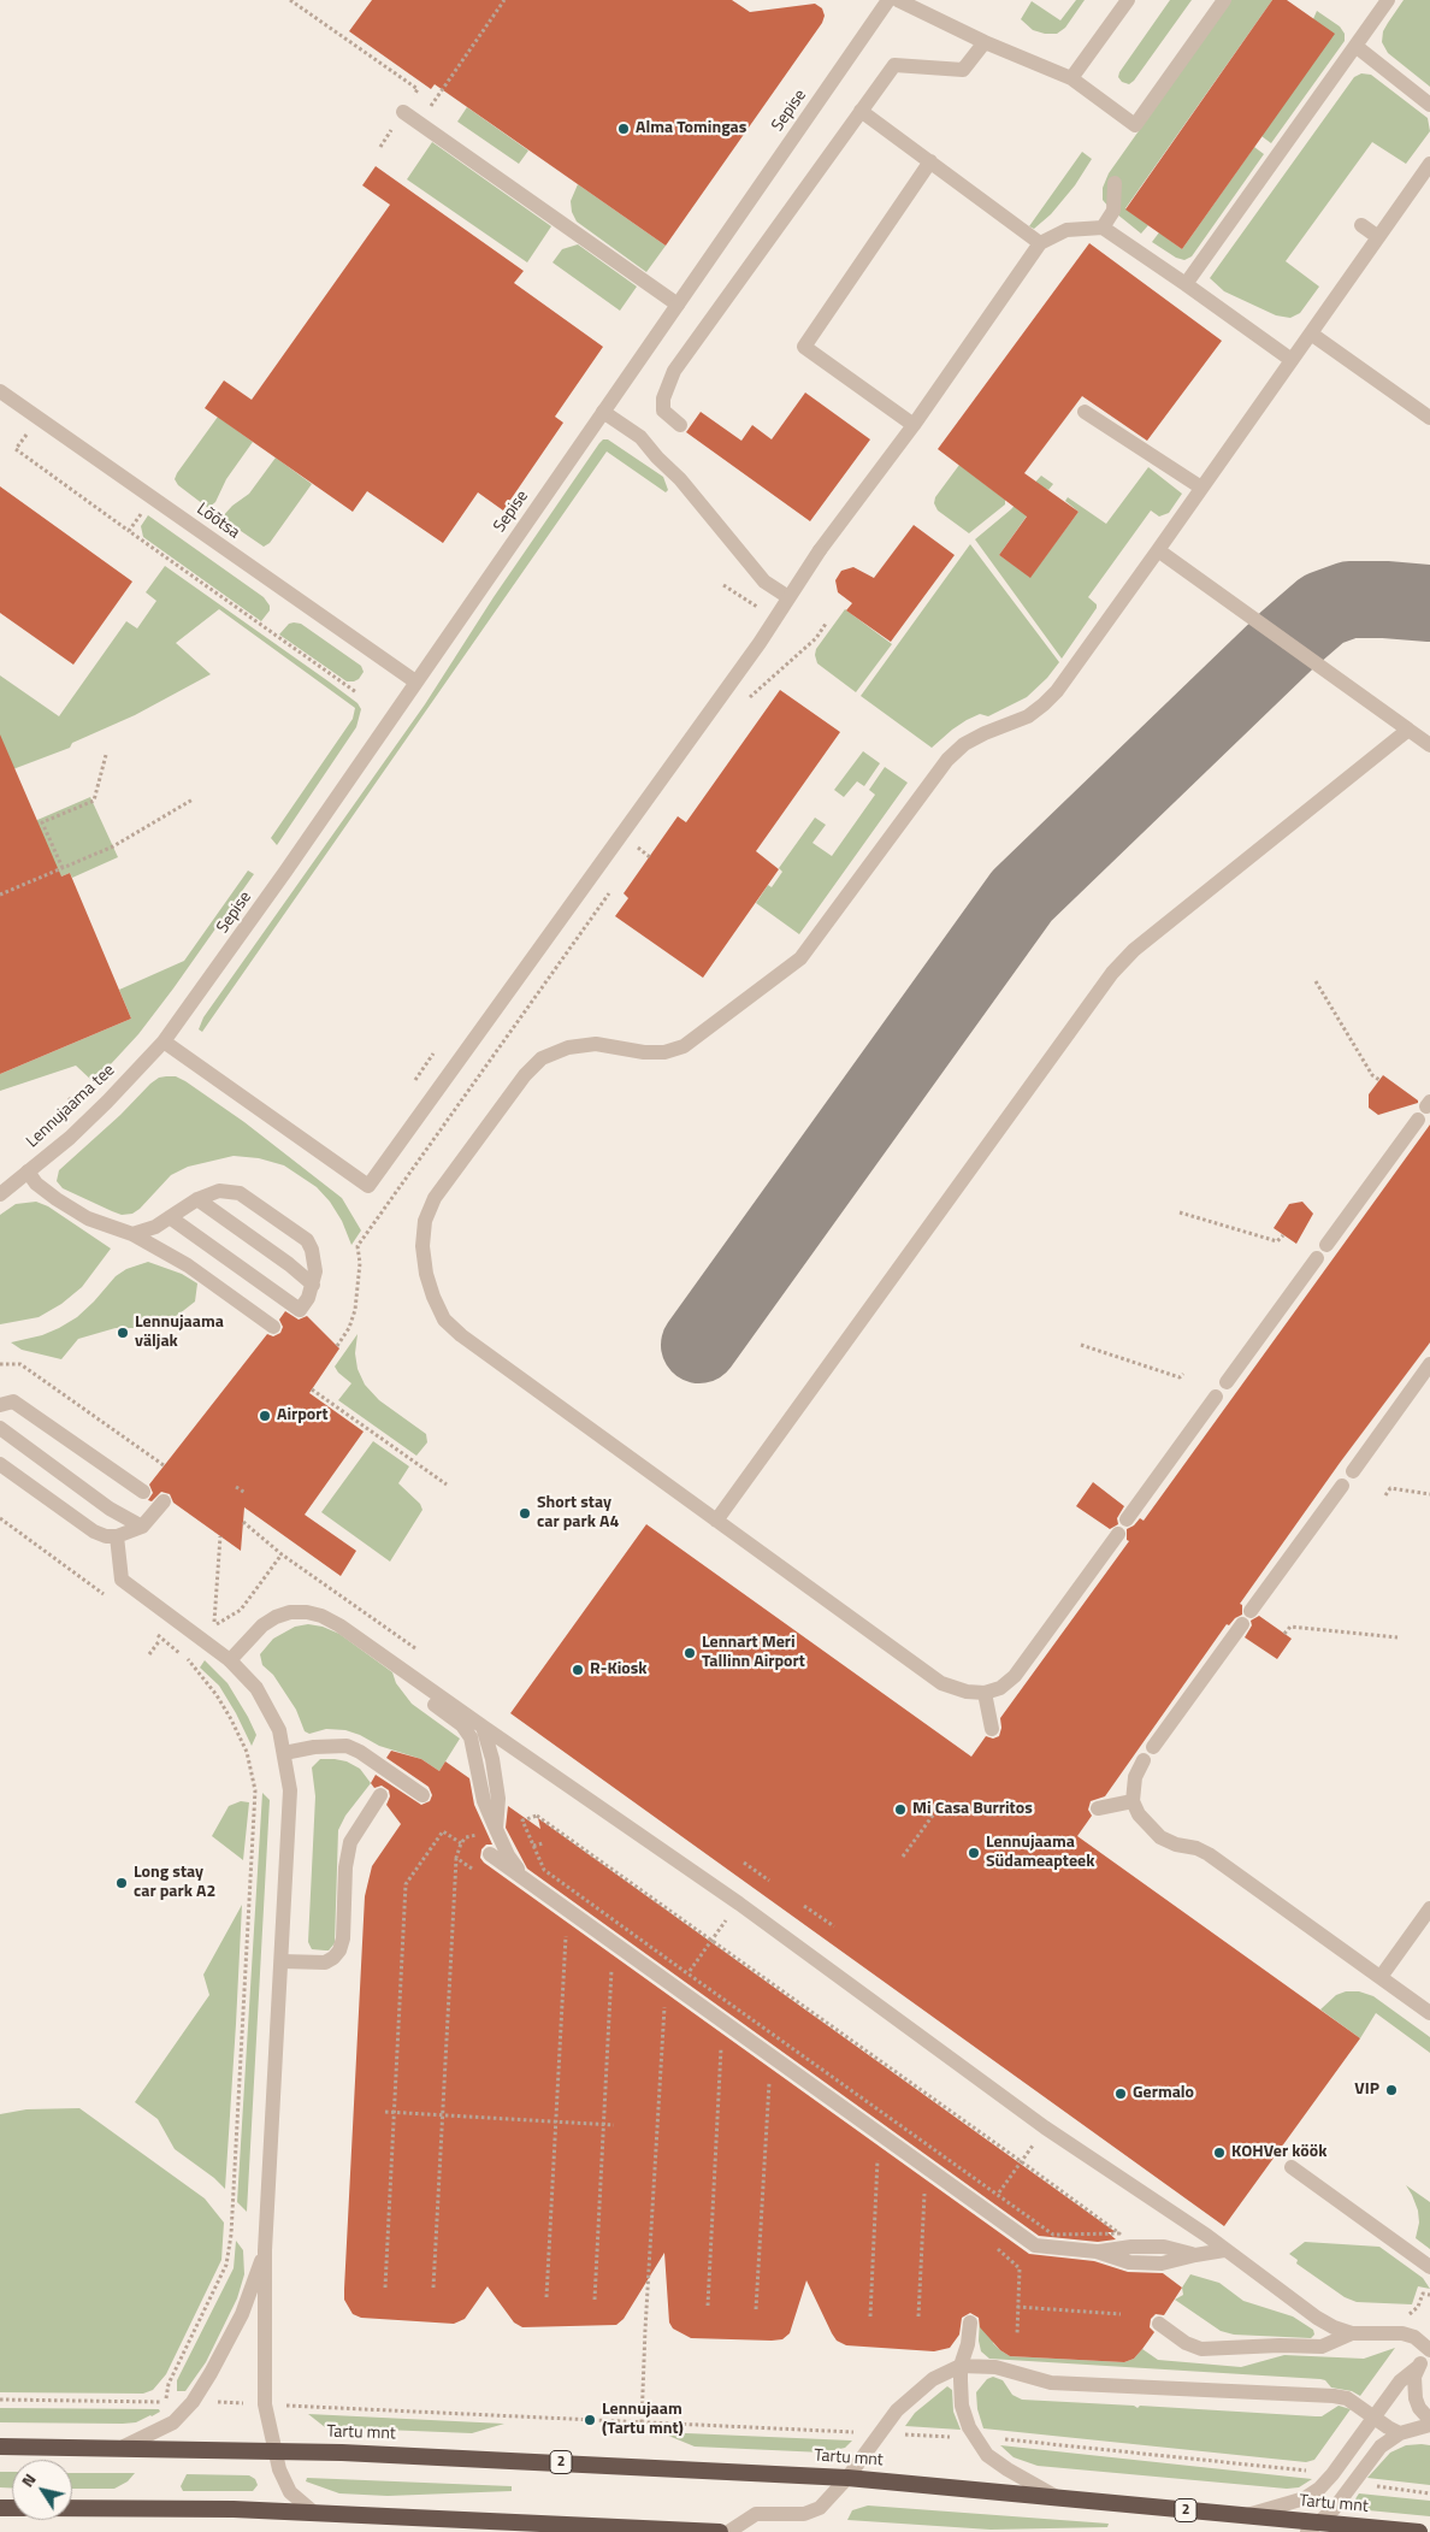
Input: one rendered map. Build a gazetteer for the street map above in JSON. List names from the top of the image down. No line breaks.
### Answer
{"streets":{"highway":["Tartu mnt","2"],"street":["Sepise","Lõõtsa","Lennujaama tee"]},"crossings":[["Sepise","Lõõtsa"],["Sepise","Lennujaama tee"]],"places":["Alma Tomingas","Lennujaama väljak","Airport","Short stay car park A4","Lennart Meri Tallinn Airport","R-Kiosk","Mi Casa Burritos","Lennujaama Südameapteek","Long stay car park A2","VIP","Germalo","KOHVer köök","Lennujaam (Tartu mnt)"],"north":"top left"}
